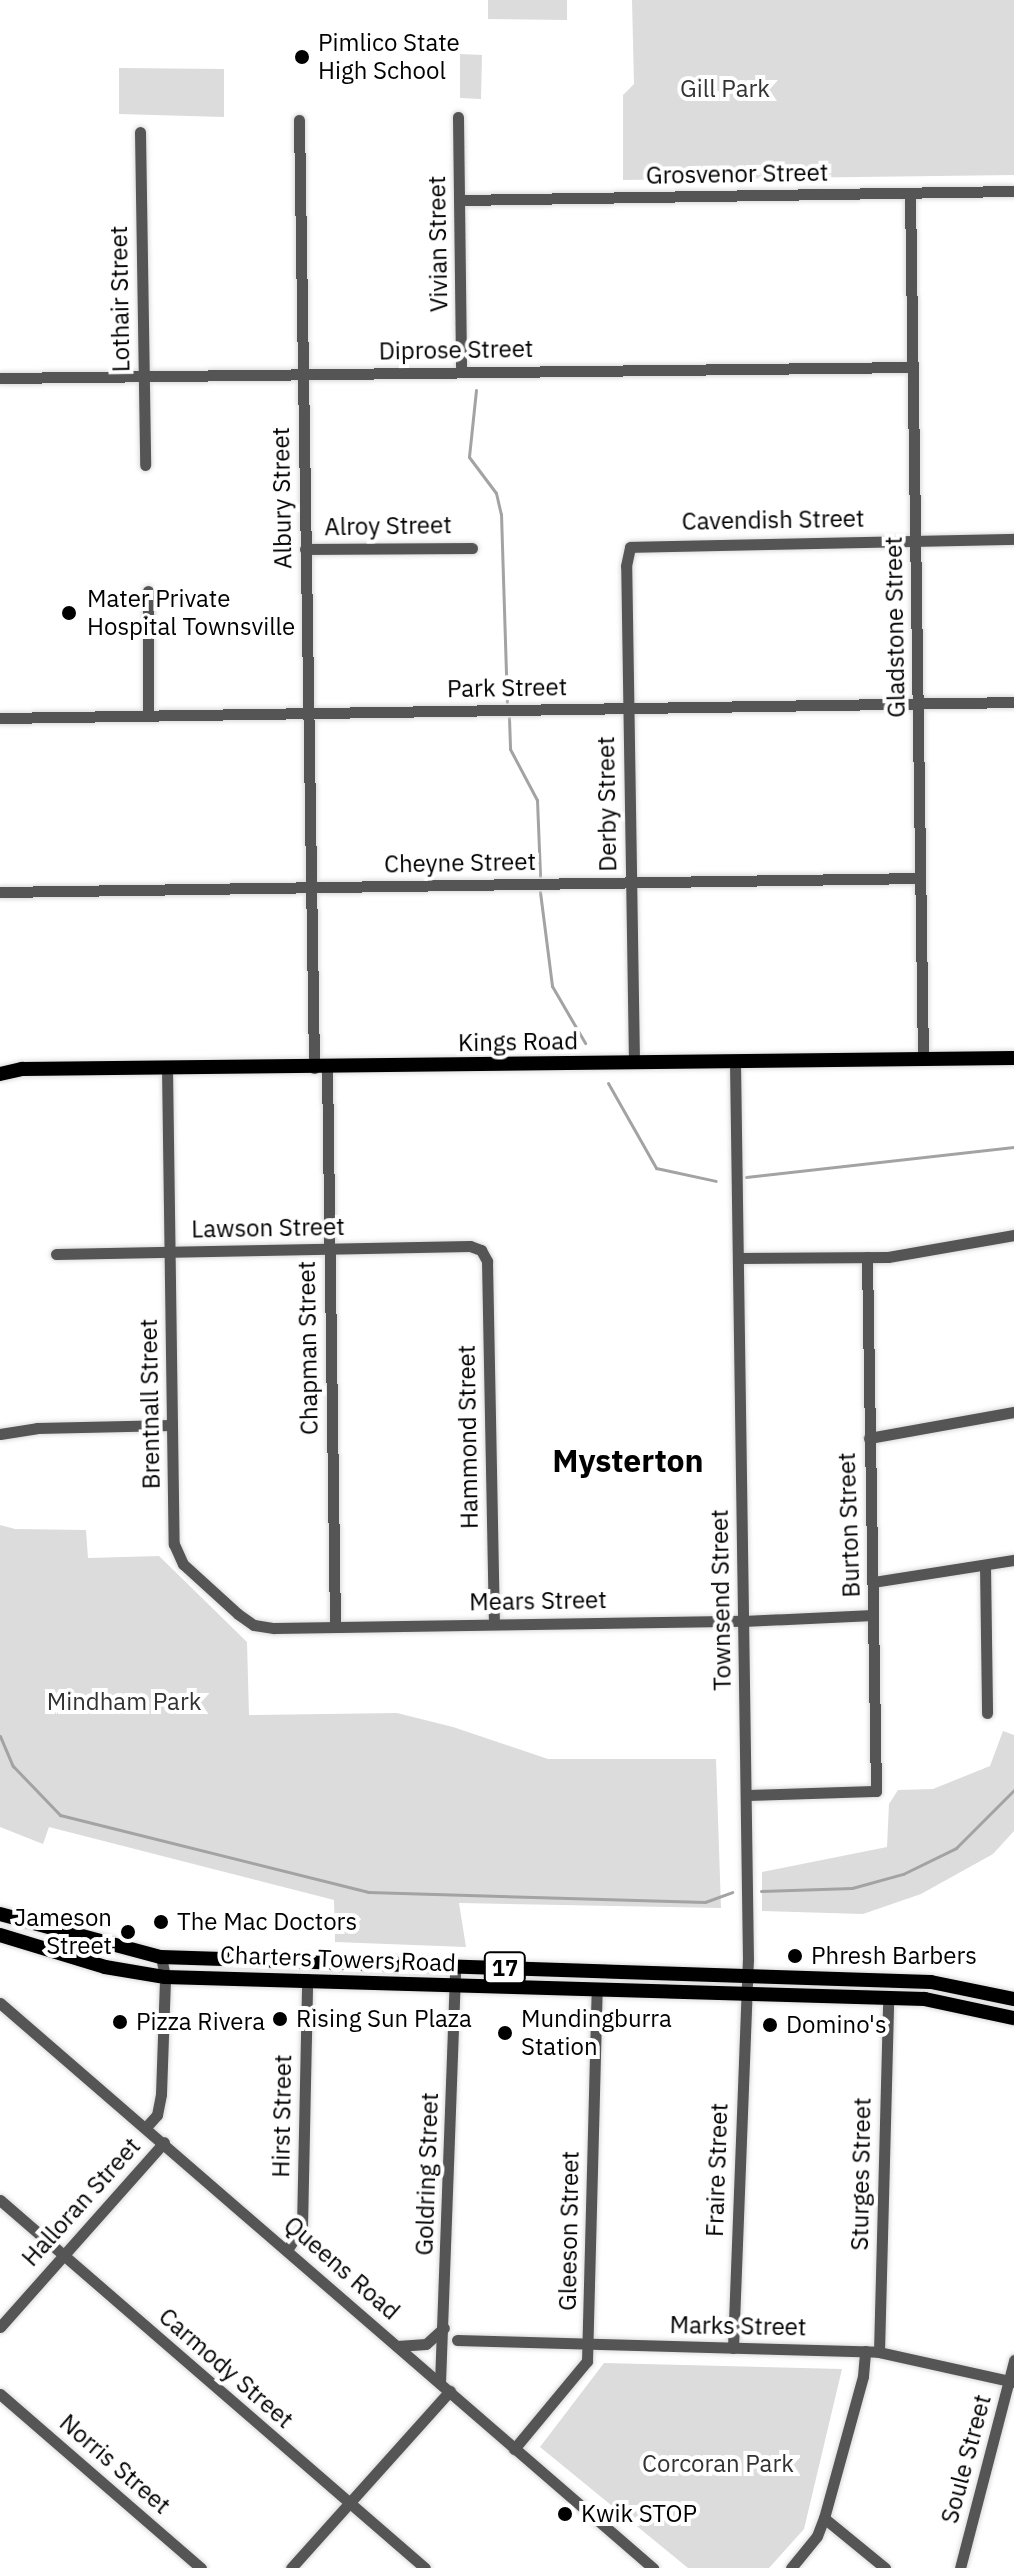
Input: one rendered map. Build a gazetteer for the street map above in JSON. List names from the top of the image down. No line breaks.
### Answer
{"streets":{"main road":["Kings Road","Charters Towers Road","17"],"street":["Grosvenor Street","Vivian Street","Lothair Street","Diprose Street","Albury Street","Cavendish Street","Alroy Street","Gladstone Street","Park Street","Derby Street","Cheyne Street","Lawson Street","Chapman Street","Brentnall Street","Hammond Street","Burton Street","Townsend Street","Mears Street","Hirst Street","Fraire Street","Goldring Street","Sturges Street","Halloran Street","Gleeson Street","Queens Road","Marks Street","Carmody Street","Soule Street","Norris Street"]},"crossings":[["Grosvenor Street","Vivian Street"],["Grosvenor Street","Gladstone Street"],["Vivian Street","Diprose Street"],["Lothair Street","Diprose Street"],["Diprose Street","Albury Street"],["Diprose Street","Gladstone Street"],["Albury Street","Alroy Street"],["Albury Street","Park Street"],["Albury Street","Cheyne Street"],["Albury Street","Kings Road"],["Albury Street","Chapman Street"],["Cavendish Street","Gladstone Street"],["Cavendish Street","Derby Street"],["Gladstone Street","Park Street"],["Gladstone Street","Cheyne Street"],["Gladstone Street","Kings Road"],["Park Street","Derby Street"],["Derby Street","Cheyne Street"],["Derby Street","Kings Road"],["Kings Road","Chapman Street"],["Kings Road","Brentnall Street"],["Kings Road","Townsend Street"],["Lawson Street","Chapman Street"],["Lawson Street","Brentnall Street"],["Lawson Street","Hammond Street"],["Chapman Street","Brentnall Street"],["Chapman Street","Mears Street"],["Brentnall Street","Mears Street"],["Hammond Street","Mears Street"],["Burton Street","Townsend Street"],["Burton Street","Mears Street"],["Townsend Street","Mears Street"],["Townsend Street","Charters Towers Road"],["Townsend Street","Fraire Street"],["Charters Towers Road","Hirst Street"],["Charters Towers Road","Fraire Street"],["Charters Towers Road","Goldring Street"],["Charters Towers Road","Sturges Street"],["Charters Towers Road","Gleeson Street"],["Hirst Street","Queens Road"],["Fraire Street","Marks Street"],["Goldring Street","Queens Road"],["Sturges Street","Marks Street"],["Halloran Street","Queens Road"],["Halloran Street","Carmody Street"],["Gleeson Street","Queens Road"],["Gleeson Street","Marks Street"],["Marks Street","Soule Street"]],"districts":["Mysterton"],"parks":["Gill Park","Mindham Park","Corcoran Park"],"places":["Pimlico State High School","Mater Private Hospital Townsville","The Mac Doctors","Jameson Street","Phresh Barbers","Rising Sun Plaza","Pizza Rivera","Domino's","Mundingburra Station","Kwik STOP"]}
